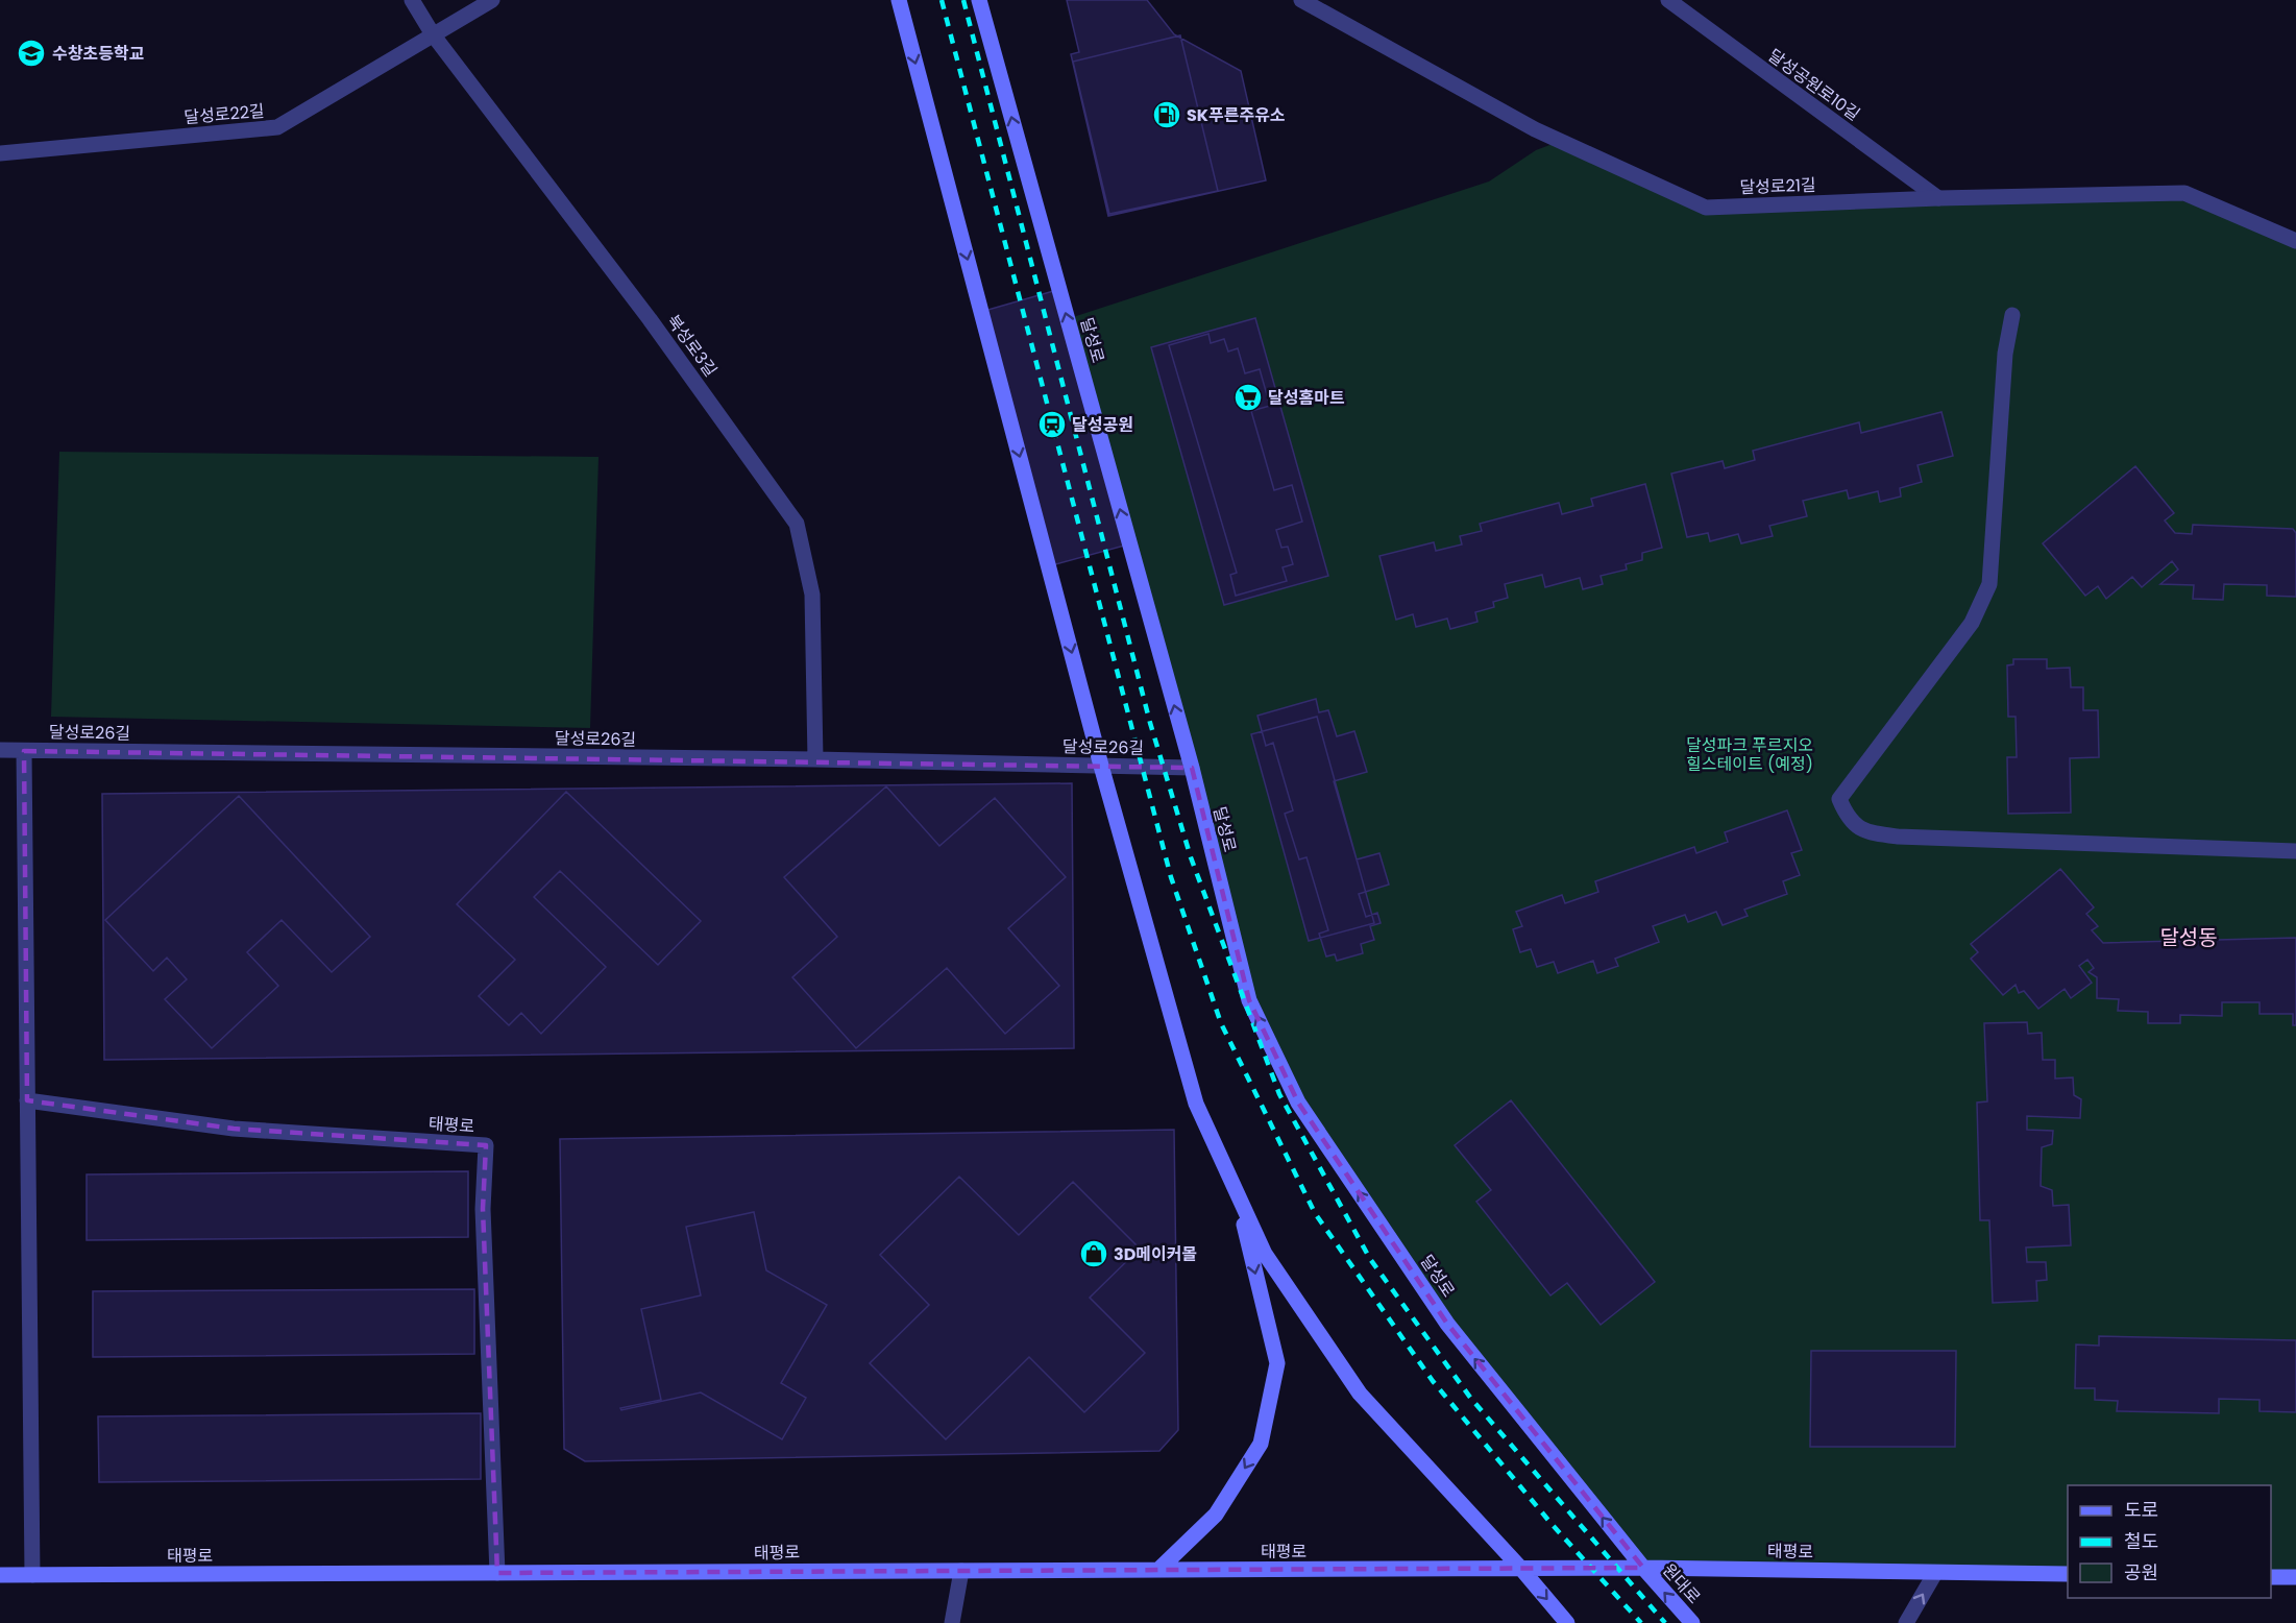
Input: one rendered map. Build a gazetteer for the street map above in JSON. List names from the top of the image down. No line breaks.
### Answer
{"streets":{"main road":["달성로","태평로","원대로"],"street":["달성공원로10길","달성로22길","달성로21길","북성로3길","달성로26길"]},"crossings":[["달성공원로10길","달성로21길"],["달성로22길","북성로3길"],["달성로","달성로26길"],["달성로","태평로"],["달성로","원대로"],["북성로3길","달성로26길"],["태평로","원대로"]],"one_way":["원대로"],"districts":["달성동"],"parks":["달성파크 푸르지오 힐스테이트 (예정)"],"places":{"school or university":["수창초등학교"],"fuel station":["SK푸른주유소"],"supermarket":["달성홈마트"],"station":["달성공원"],"shop":["3D메이커몰"]},"legend":["도로","철도","공원"]}
